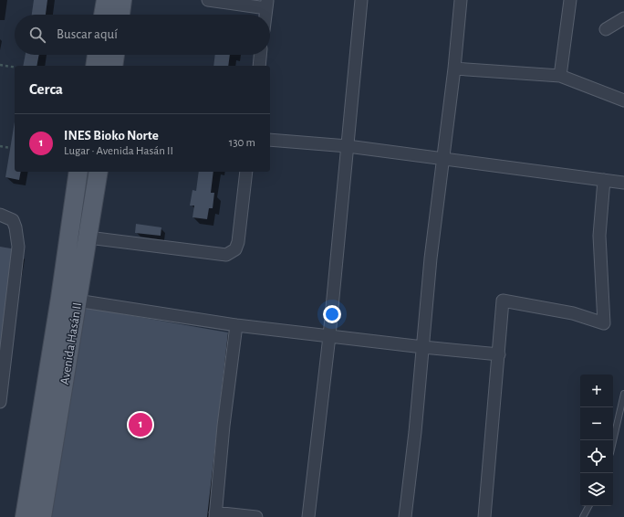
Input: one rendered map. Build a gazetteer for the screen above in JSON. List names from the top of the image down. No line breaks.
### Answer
{"streets":{"main road":["Avenida Hasán II"]},"page":{"search":"Buscar aquí","heading":"Cerca","list":[{"mark":"1","name":"INES Bioko Norte","note":"Lugar · Avenida Hasán II","value":"130 m"}],"map_buttons":["+","−"],"pins":"1"}}
